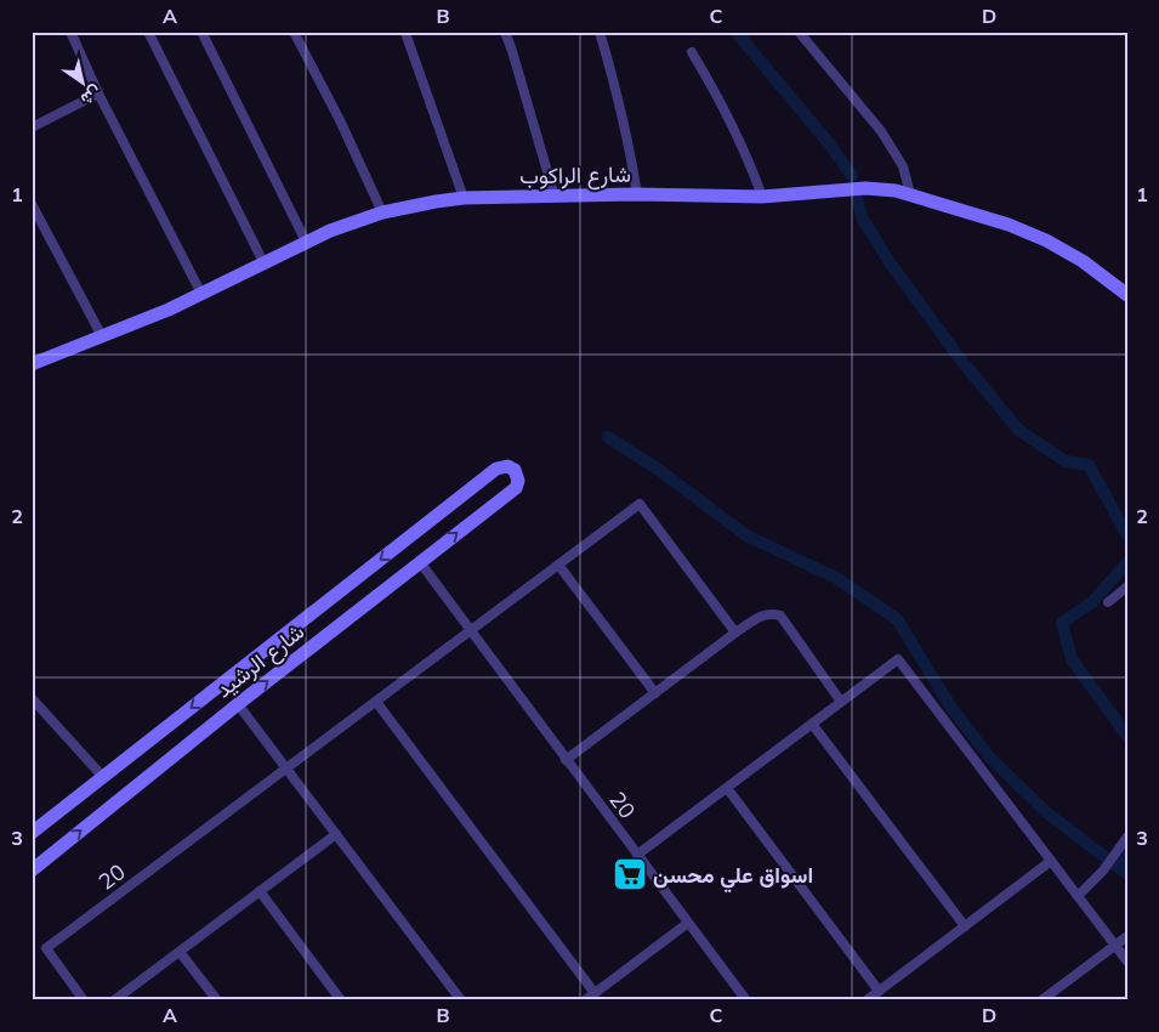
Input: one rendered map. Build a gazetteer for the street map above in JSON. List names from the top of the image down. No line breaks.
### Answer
{"streets":{"street":["شارع الراكوب","شارع الرشيد","20"]},"places":{"supermarket":["اسواق علي محسن"]},"north":"bottom right","grid":{"columns":["A","B","C","D"],"rows":["1","2","3"]}}
